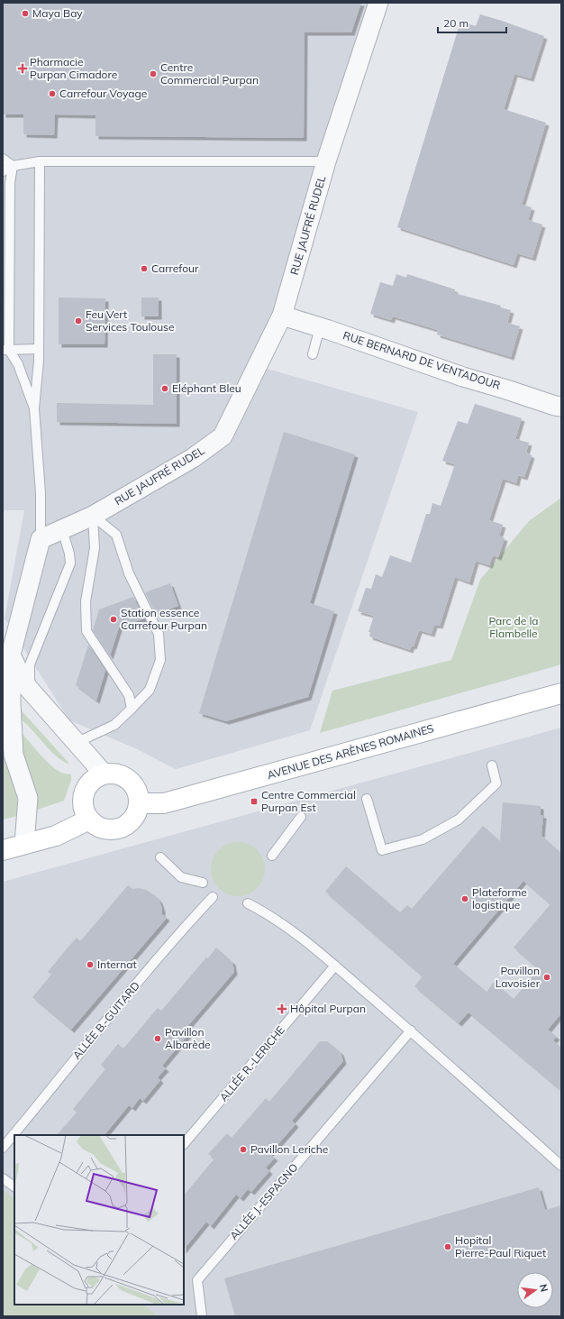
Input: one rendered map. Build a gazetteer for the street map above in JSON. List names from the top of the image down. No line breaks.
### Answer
{"streets":{"main road":["AVENUE DES ARÈNES ROMAINES"],"street":["RUE JAUFRÉ RUDEL","RUE BERNARD DE VENTADOUR"],"lane":["ALLÉE B.-GUITARD","ALLÉE R.-LERICHE","ALLÉE J.-ESPAGNO"]},"crossings":[["RUE JAUFRÉ RUDEL","RUE BERNARD DE VENTADOUR"]],"parks":["Parc de la Flambelle"],"places":{"other":["Maya Bay","Centre Commercial Purpan","Carrefour Voyage","Carrefour","Feu Vert Services Toulouse","Eléphant Bleu","Station essence Carrefour Purpan","Plateforme logistique","Internat","Pavillon Lavoisier","Pavillon Albarède","Pavillon Leriche","Hopital Pierre-Paul Riquet"],"health":["Pharmacie Purpan Cimadore","Hôpital Purpan"],"transit":["Centre Commercial Purpan Est"]},"scale_bar":"20 m","north":"right"}
